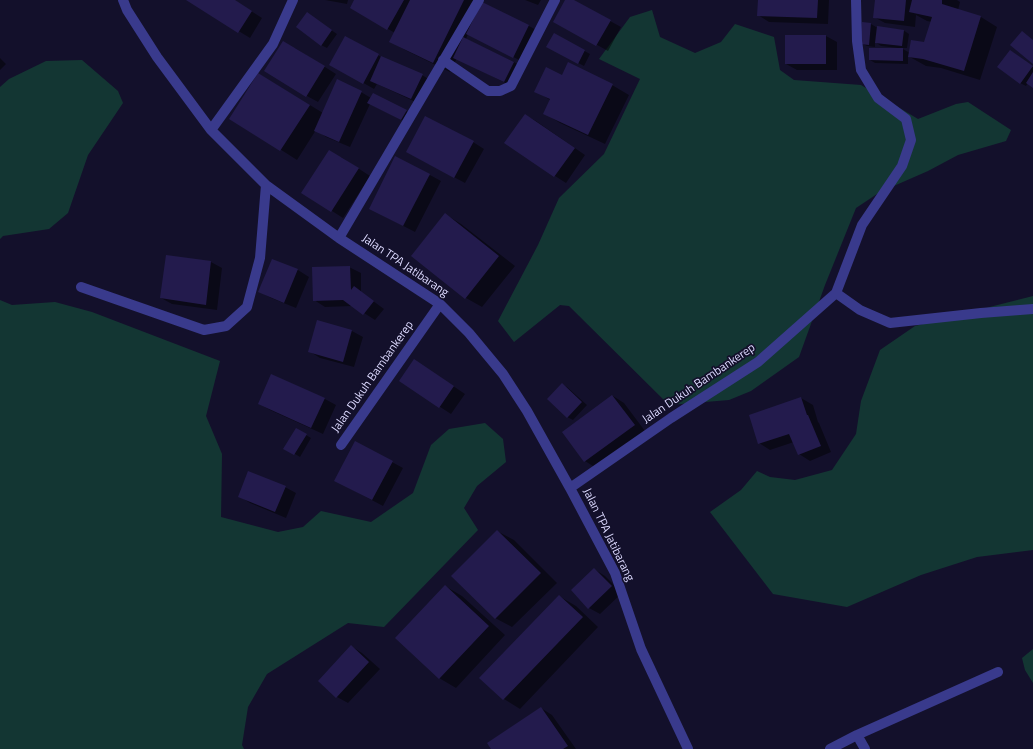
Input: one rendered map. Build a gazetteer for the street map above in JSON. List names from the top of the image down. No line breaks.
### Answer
{"streets":{"street":["Jalan TPA Jatibarang","Jalan Dukuh Bambankerep"]},"crossings":[["Jalan TPA Jatibarang","Jalan Dukuh Bambankerep"]]}
